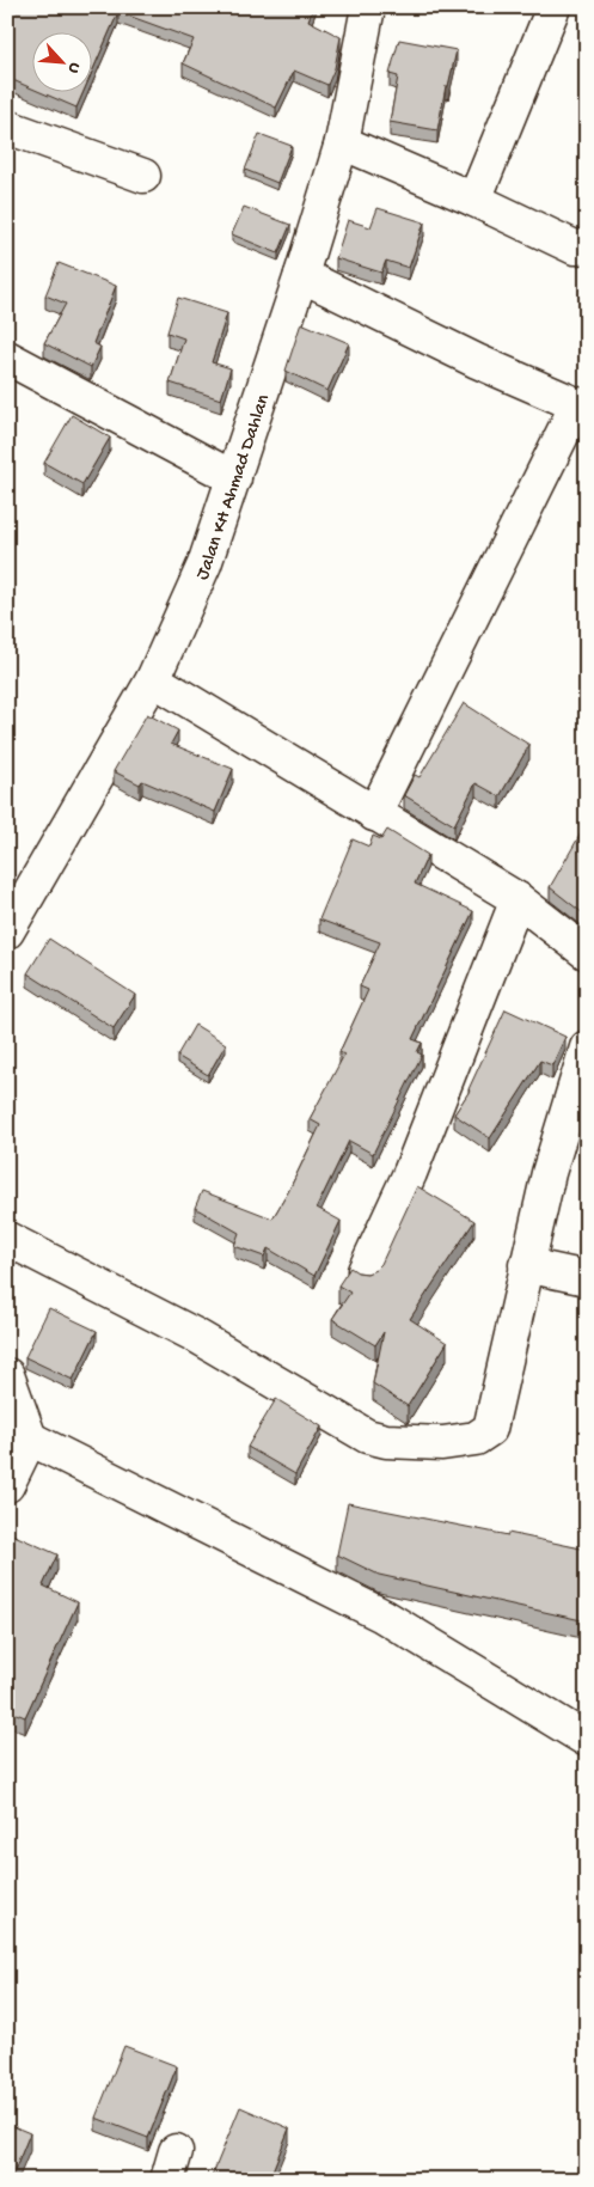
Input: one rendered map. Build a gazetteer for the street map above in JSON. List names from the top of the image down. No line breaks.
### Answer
{"streets":{"street":["Jalan KH Ahmad Dahlan"]},"north":"bottom right"}
